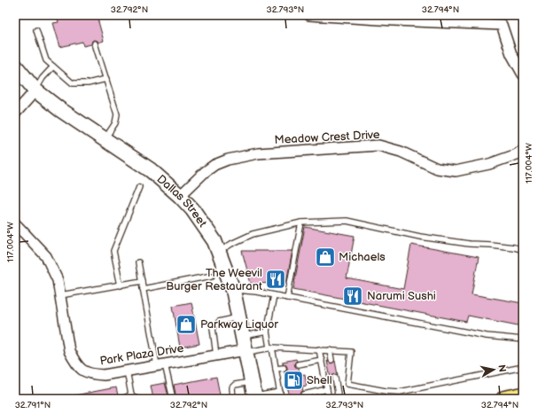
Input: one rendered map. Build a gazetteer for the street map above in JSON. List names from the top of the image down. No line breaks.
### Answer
{"streets":{"street":["Meadow Crest Drive","Dallas Street","Park Plaza Drive"]},"crossings":[["Meadow Crest Drive","Dallas Street"],["Dallas Street","Park Plaza Drive"]],"places":{"shop":["Michaels","Parkway Liquor"],"restaurant":["The Weevil Burger Restaurant","Narumi Sushi"],"fuel station":["Shell"]},"north":"right","coordinates":["32.792°N","32.793°N","32.794°N","117.004°W","32.791°N"]}
